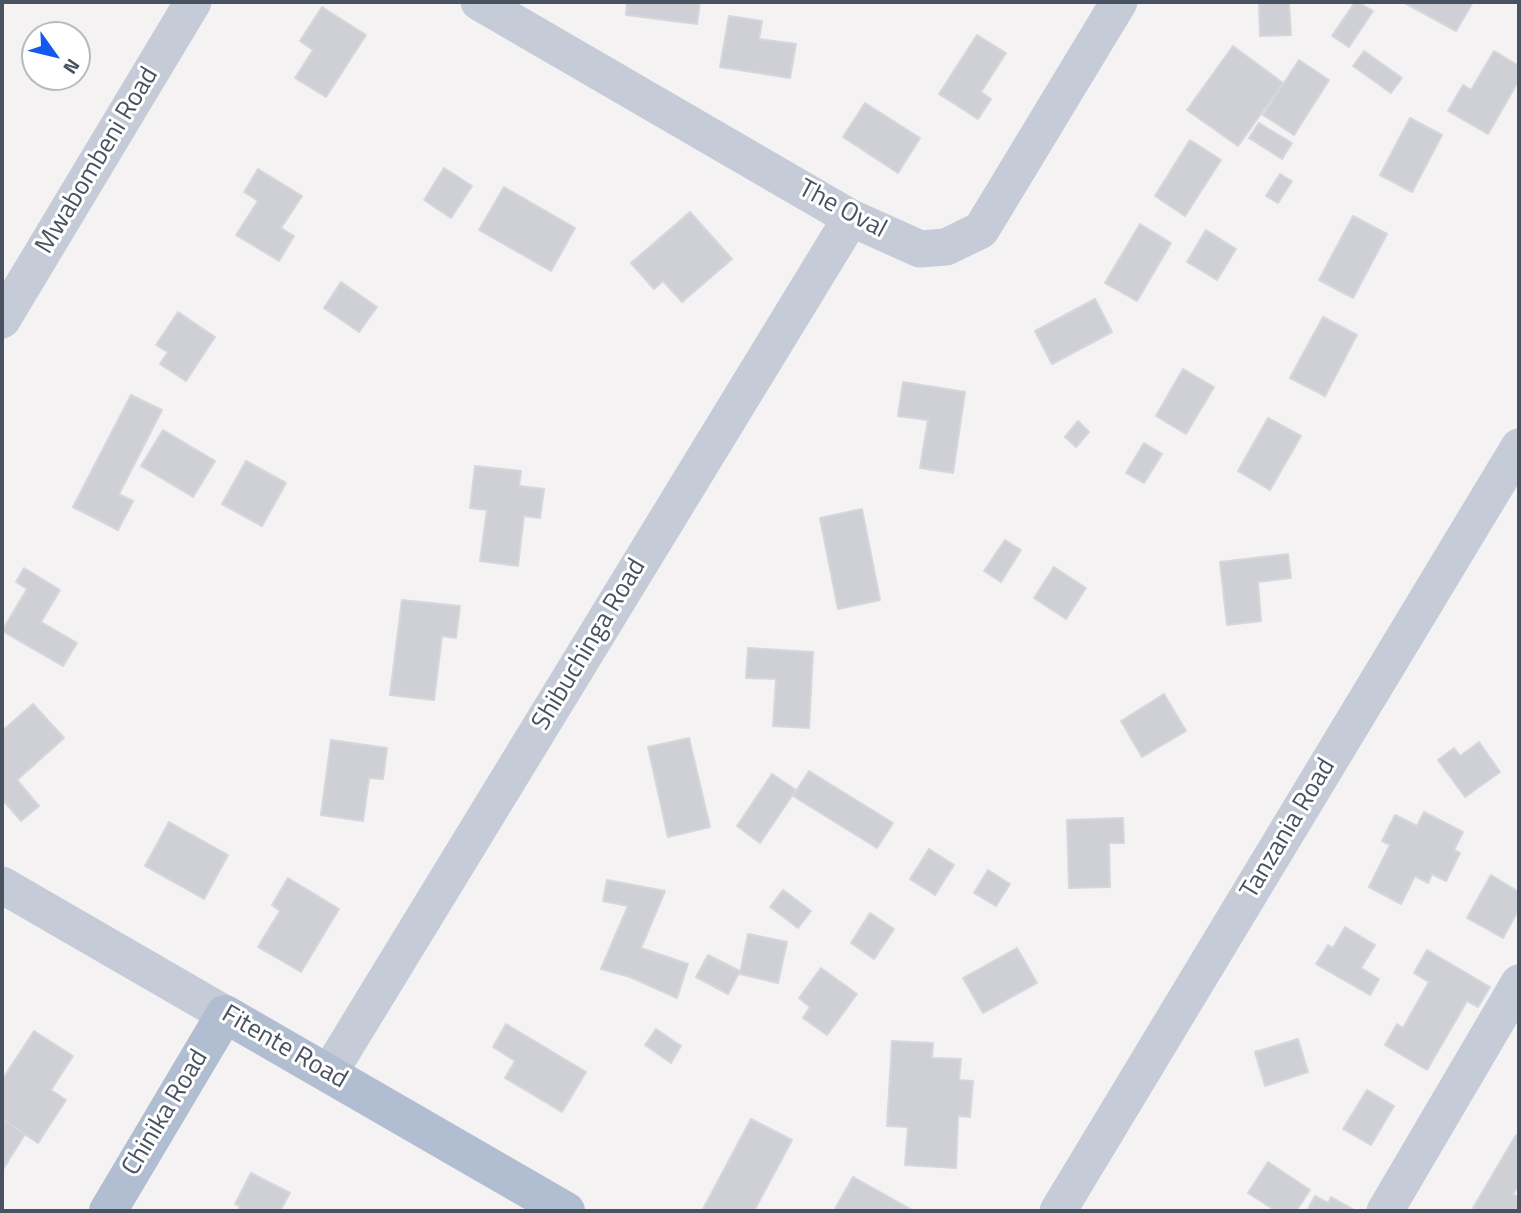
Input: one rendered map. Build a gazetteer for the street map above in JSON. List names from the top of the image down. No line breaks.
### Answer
{"streets":{"main road":["Fitente Road","Chinika Road"],"street":["Mwabombeni Road","The Oval","Shibuchinga Road","Tanzania Road"]},"crossings":[["The Oval","Shibuchinga Road"],["Shibuchinga Road","Fitente Road"],["Fitente Road","Chinika Road"]],"north":"bottom right"}
